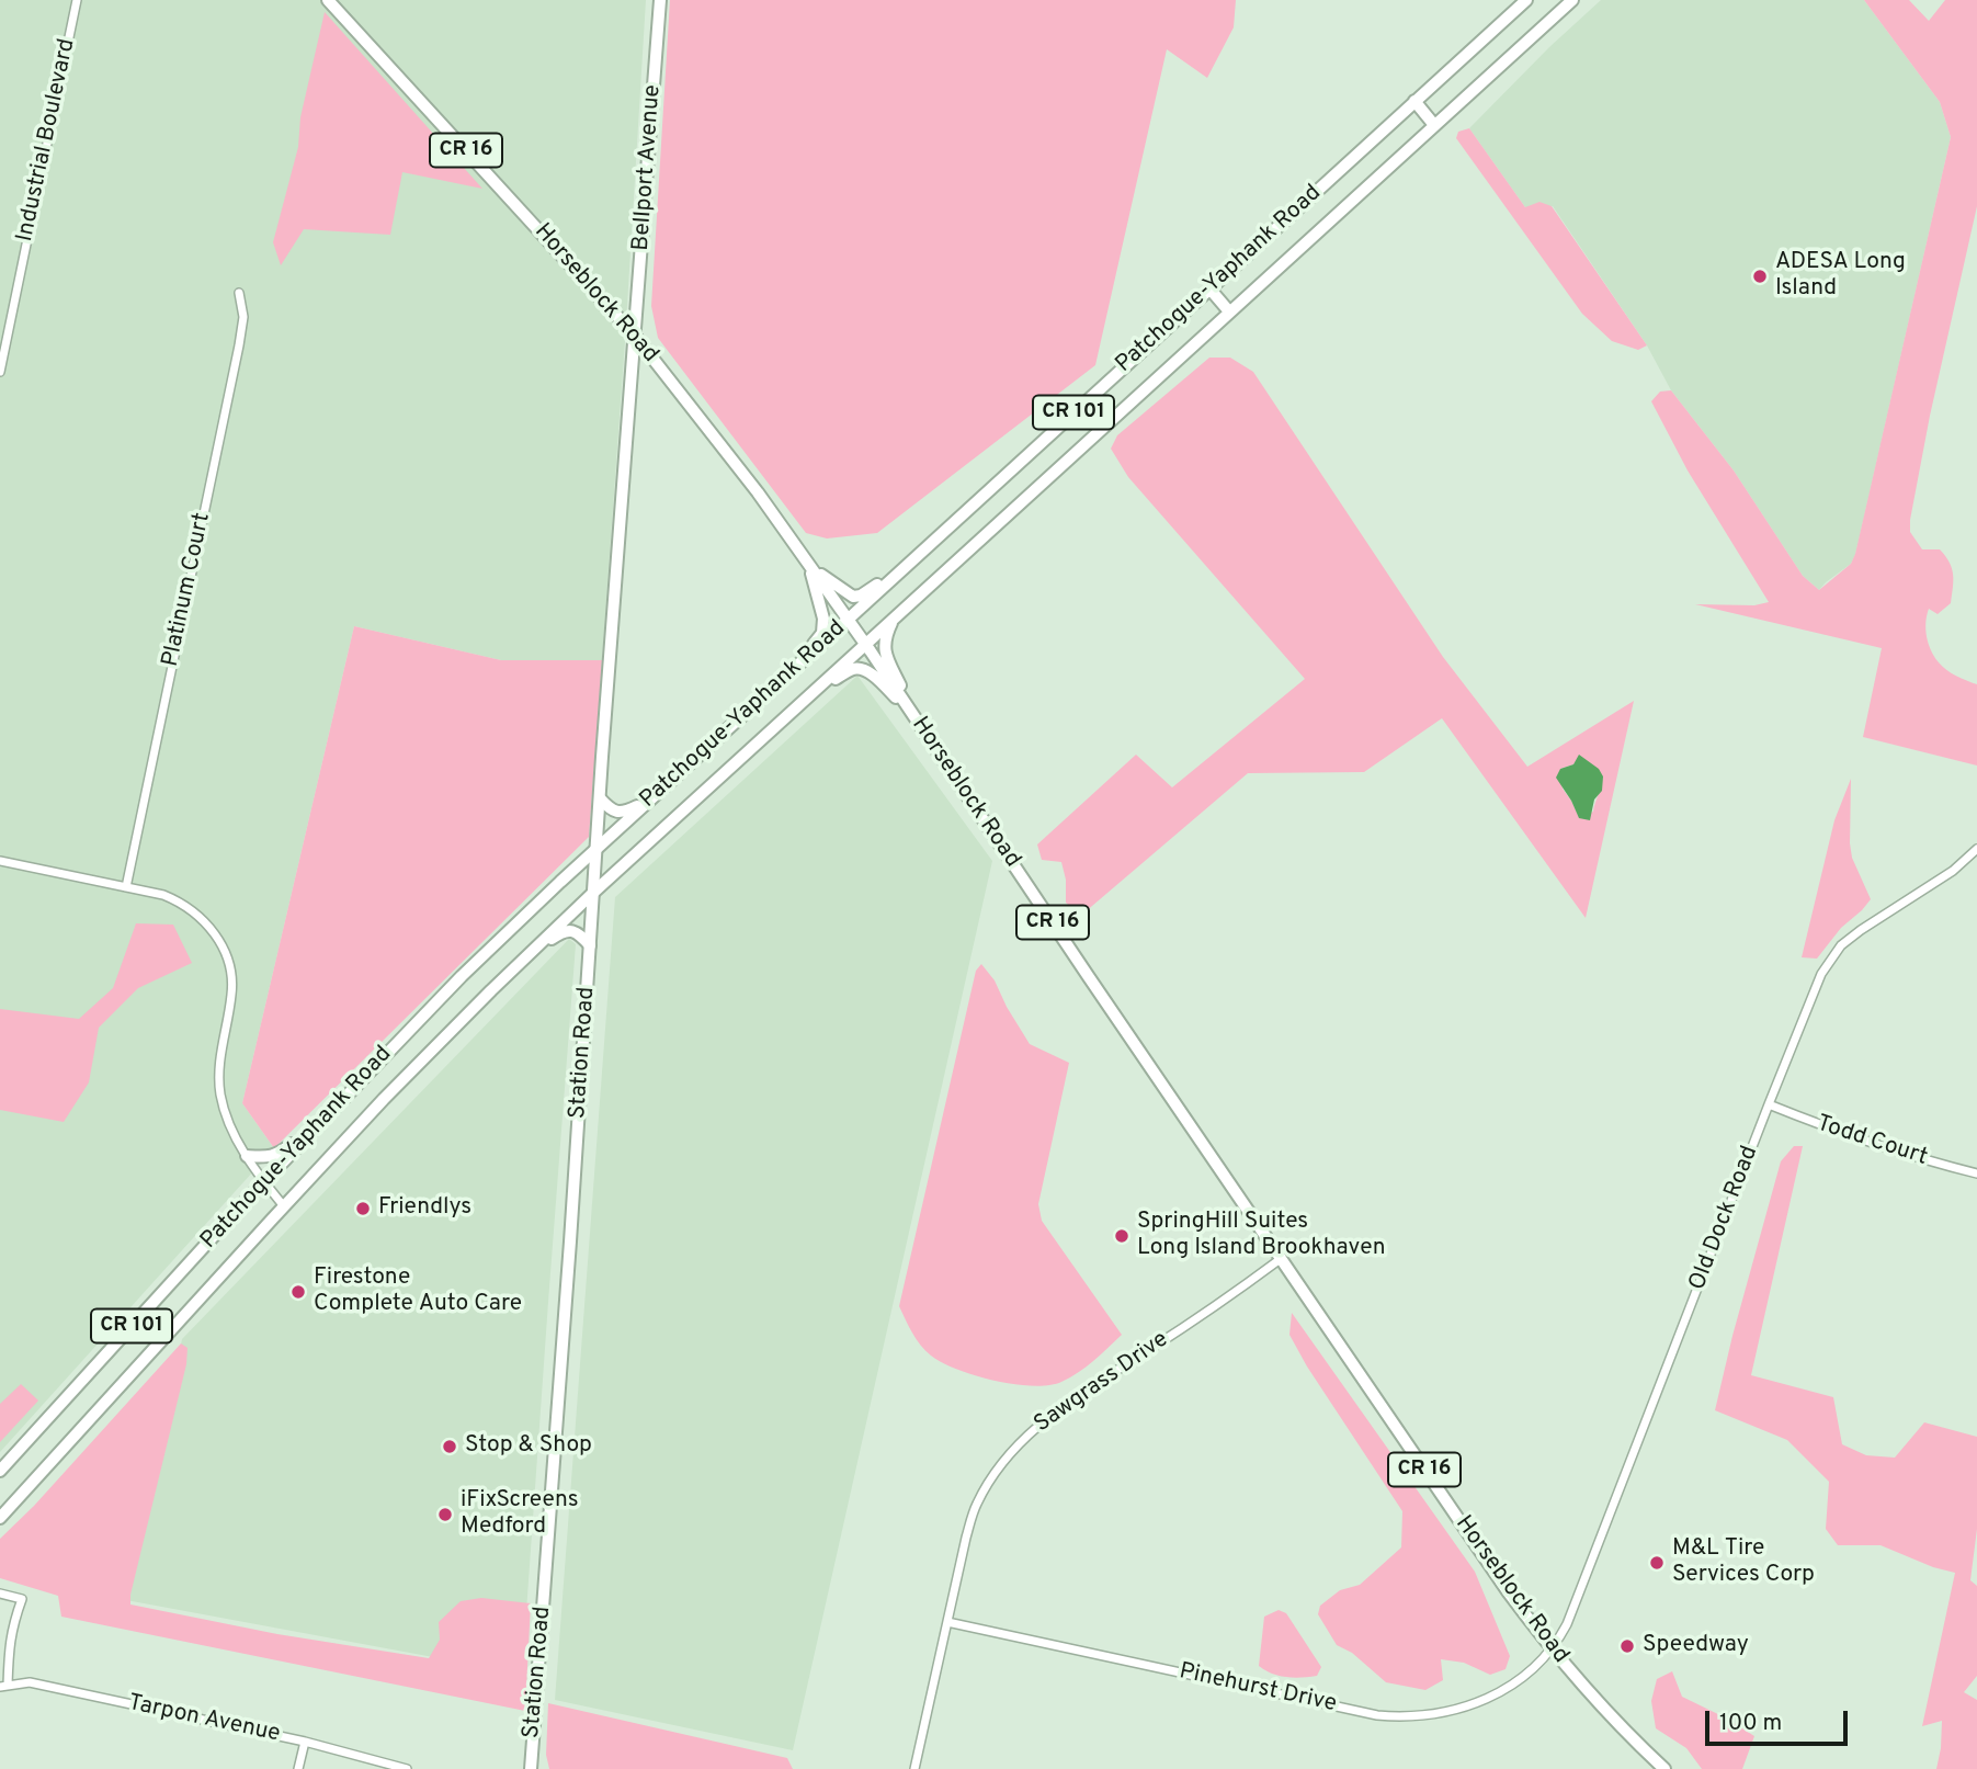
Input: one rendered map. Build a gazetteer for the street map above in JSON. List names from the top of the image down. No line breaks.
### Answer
{"streets":{"main road":["CR 16","Bellport Avenue","Patchogue-Yaphank Road","Horseblock Road","CR 101","Station Road"],"street":["Industrial Boulevard","Platinum Court","Todd Court","Old Dock Road","Sawgrass Drive","Pinehurst Drive","Tarpon Avenue"]},"crossings":[["Bellport Avenue","Horseblock Road"],["Bellport Avenue","Station Road"],["Patchogue-Yaphank Road","Horseblock Road"],["Patchogue-Yaphank Road","Station Road"],["Horseblock Road","Station Road"],["Horseblock Road","Old Dock Road"],["Horseblock Road","Sawgrass Drive"],["Horseblock Road","Pinehurst Drive"],["Todd Court","Old Dock Road"],["Old Dock Road","Pinehurst Drive"],["Sawgrass Drive","Pinehurst Drive"]],"places":["ADESA Long Island","Friendlys","SpringHill Suites Long Island Brookhaven","Firestone Complete Auto Care","Stop & Shop","iFixScreens Medford","M&L Tire Services Corp","Speedway"],"scale_bar":"100 m"}
